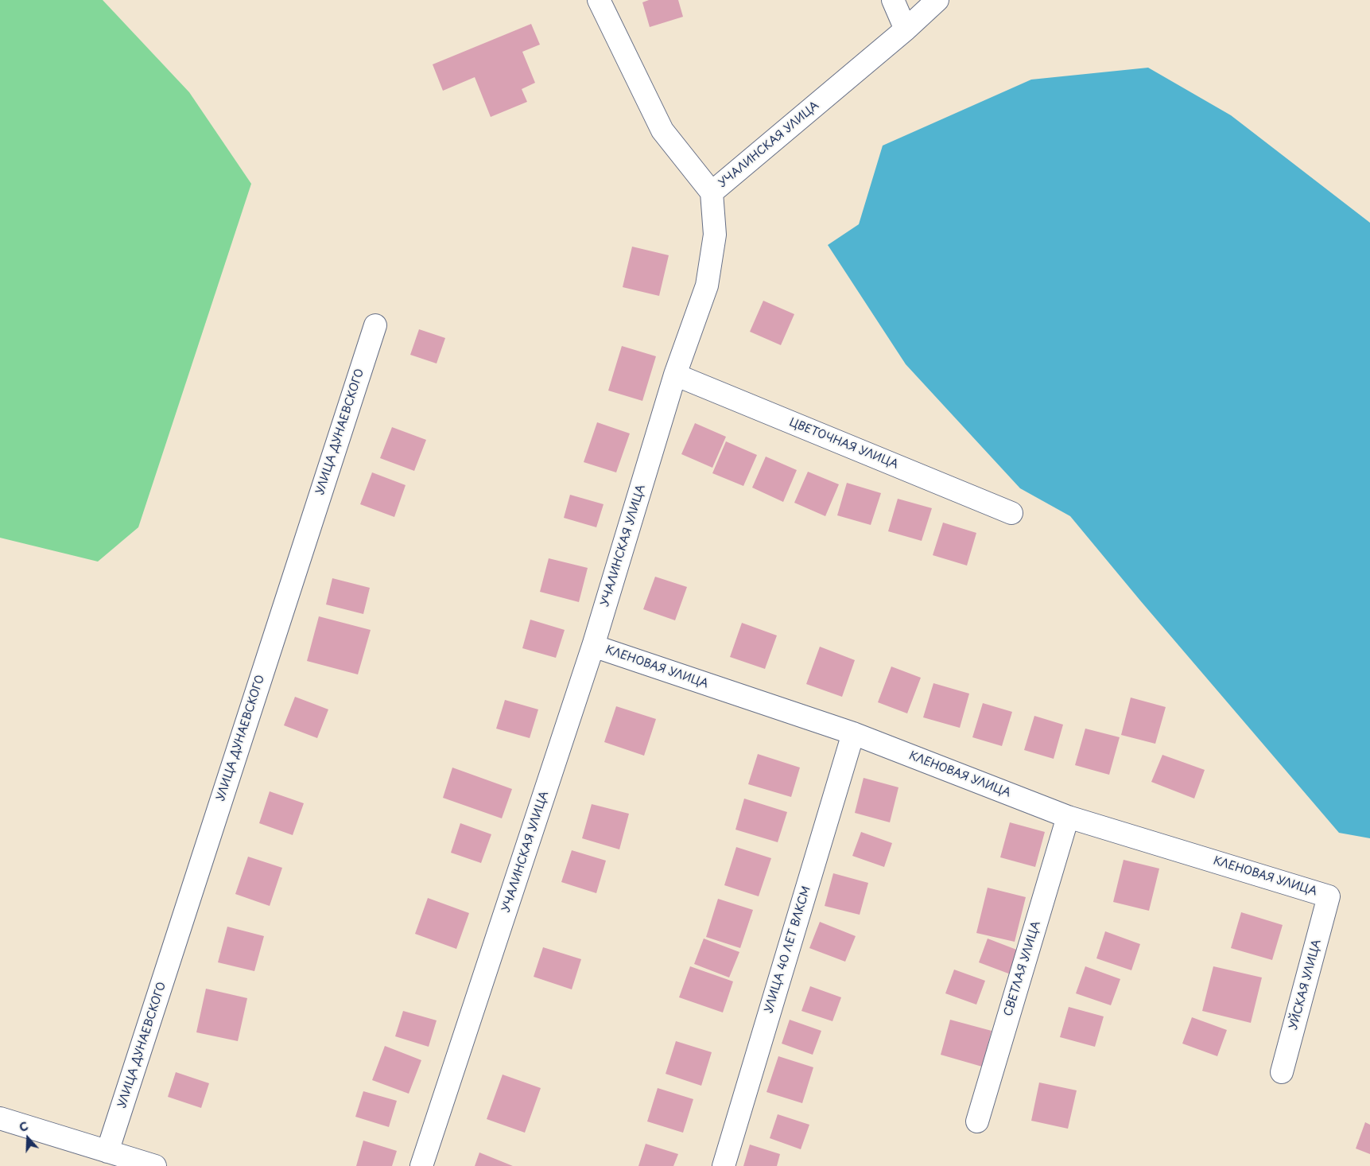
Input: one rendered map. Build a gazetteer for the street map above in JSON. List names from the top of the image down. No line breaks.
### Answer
{"streets":{"street":["УЧАЛИНСКАЯ УЛИЦА","УЛИЦА ДУНАЕВСКОГО","ЦВЕТОЧНАЯ УЛИЦА","КЛЕНОВАЯ УЛИЦА","УЛИЦА 40 ЛЕТ ВЛКСМ","СВЕТЛАЯ УЛИЦА","УЙСКАЯ УЛИЦА"]},"crossings":[["УЧАЛИНСКАЯ УЛИЦА","ЦВЕТОЧНАЯ УЛИЦА"],["УЧАЛИНСКАЯ УЛИЦА","КЛЕНОВАЯ УЛИЦА"],["КЛЕНОВАЯ УЛИЦА","УЛИЦА 40 ЛЕТ ВЛКСМ"],["КЛЕНОВАЯ УЛИЦА","СВЕТЛАЯ УЛИЦА"],["КЛЕНОВАЯ УЛИЦА","УЙСКАЯ УЛИЦА"]],"north":"top"}
